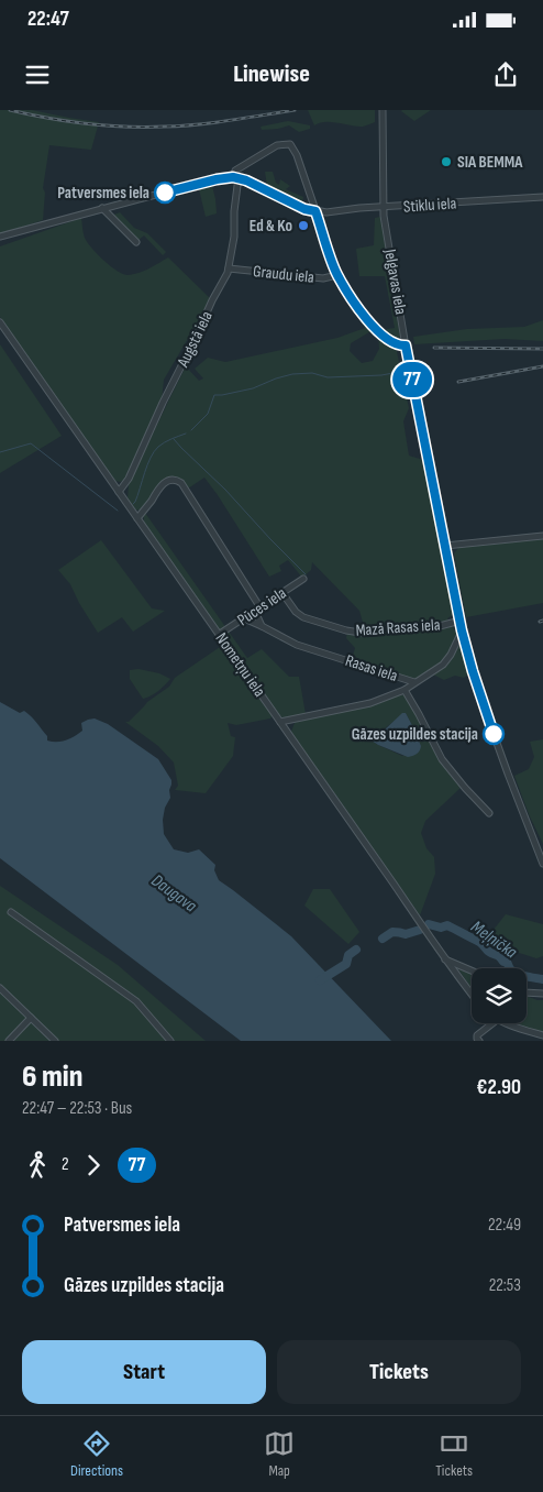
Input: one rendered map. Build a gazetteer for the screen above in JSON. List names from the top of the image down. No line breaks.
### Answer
{"streets":{"street":["Stiklu iela","Graudu iela","Jelgavas iela","Augstā iela","Pūces iela","Mazā Rasas iela","Nometņu iela","Rasas iela"]},"crossings":[["Stiklu iela","Jelgavas iela"],["Graudu iela","Augstā iela"],["Jelgavas iela","Mazā Rasas iela"],["Jelgavas iela","Rasas iela"],["Augstā iela","Nometņu iela"],["Pūces iela","Mazā Rasas iela"],["Pūces iela","Nometņu iela"],["Pūces iela","Rasas iela"]],"water":["Daugava","Meļņička"],"places":["SIA BEMMA","Patversmes iela","Ed & Ko","Gāzes uzpildes stacija"],"lines":["bus line 77"],"page":{"status":"22:47","header":"Linewise","on_map":"77","heading":["6 min","22:47 – 22:53 · Bus","€2.90"],"legs":["2","77"],"list":[{"name":"Patversmes iela","value":"22:49"},{"name":"Gāzes uzpildes stacija","value":"22:53"}],"buttons":["Start","Tickets"],"tabs":["Directions","Map","Tickets"]}}
